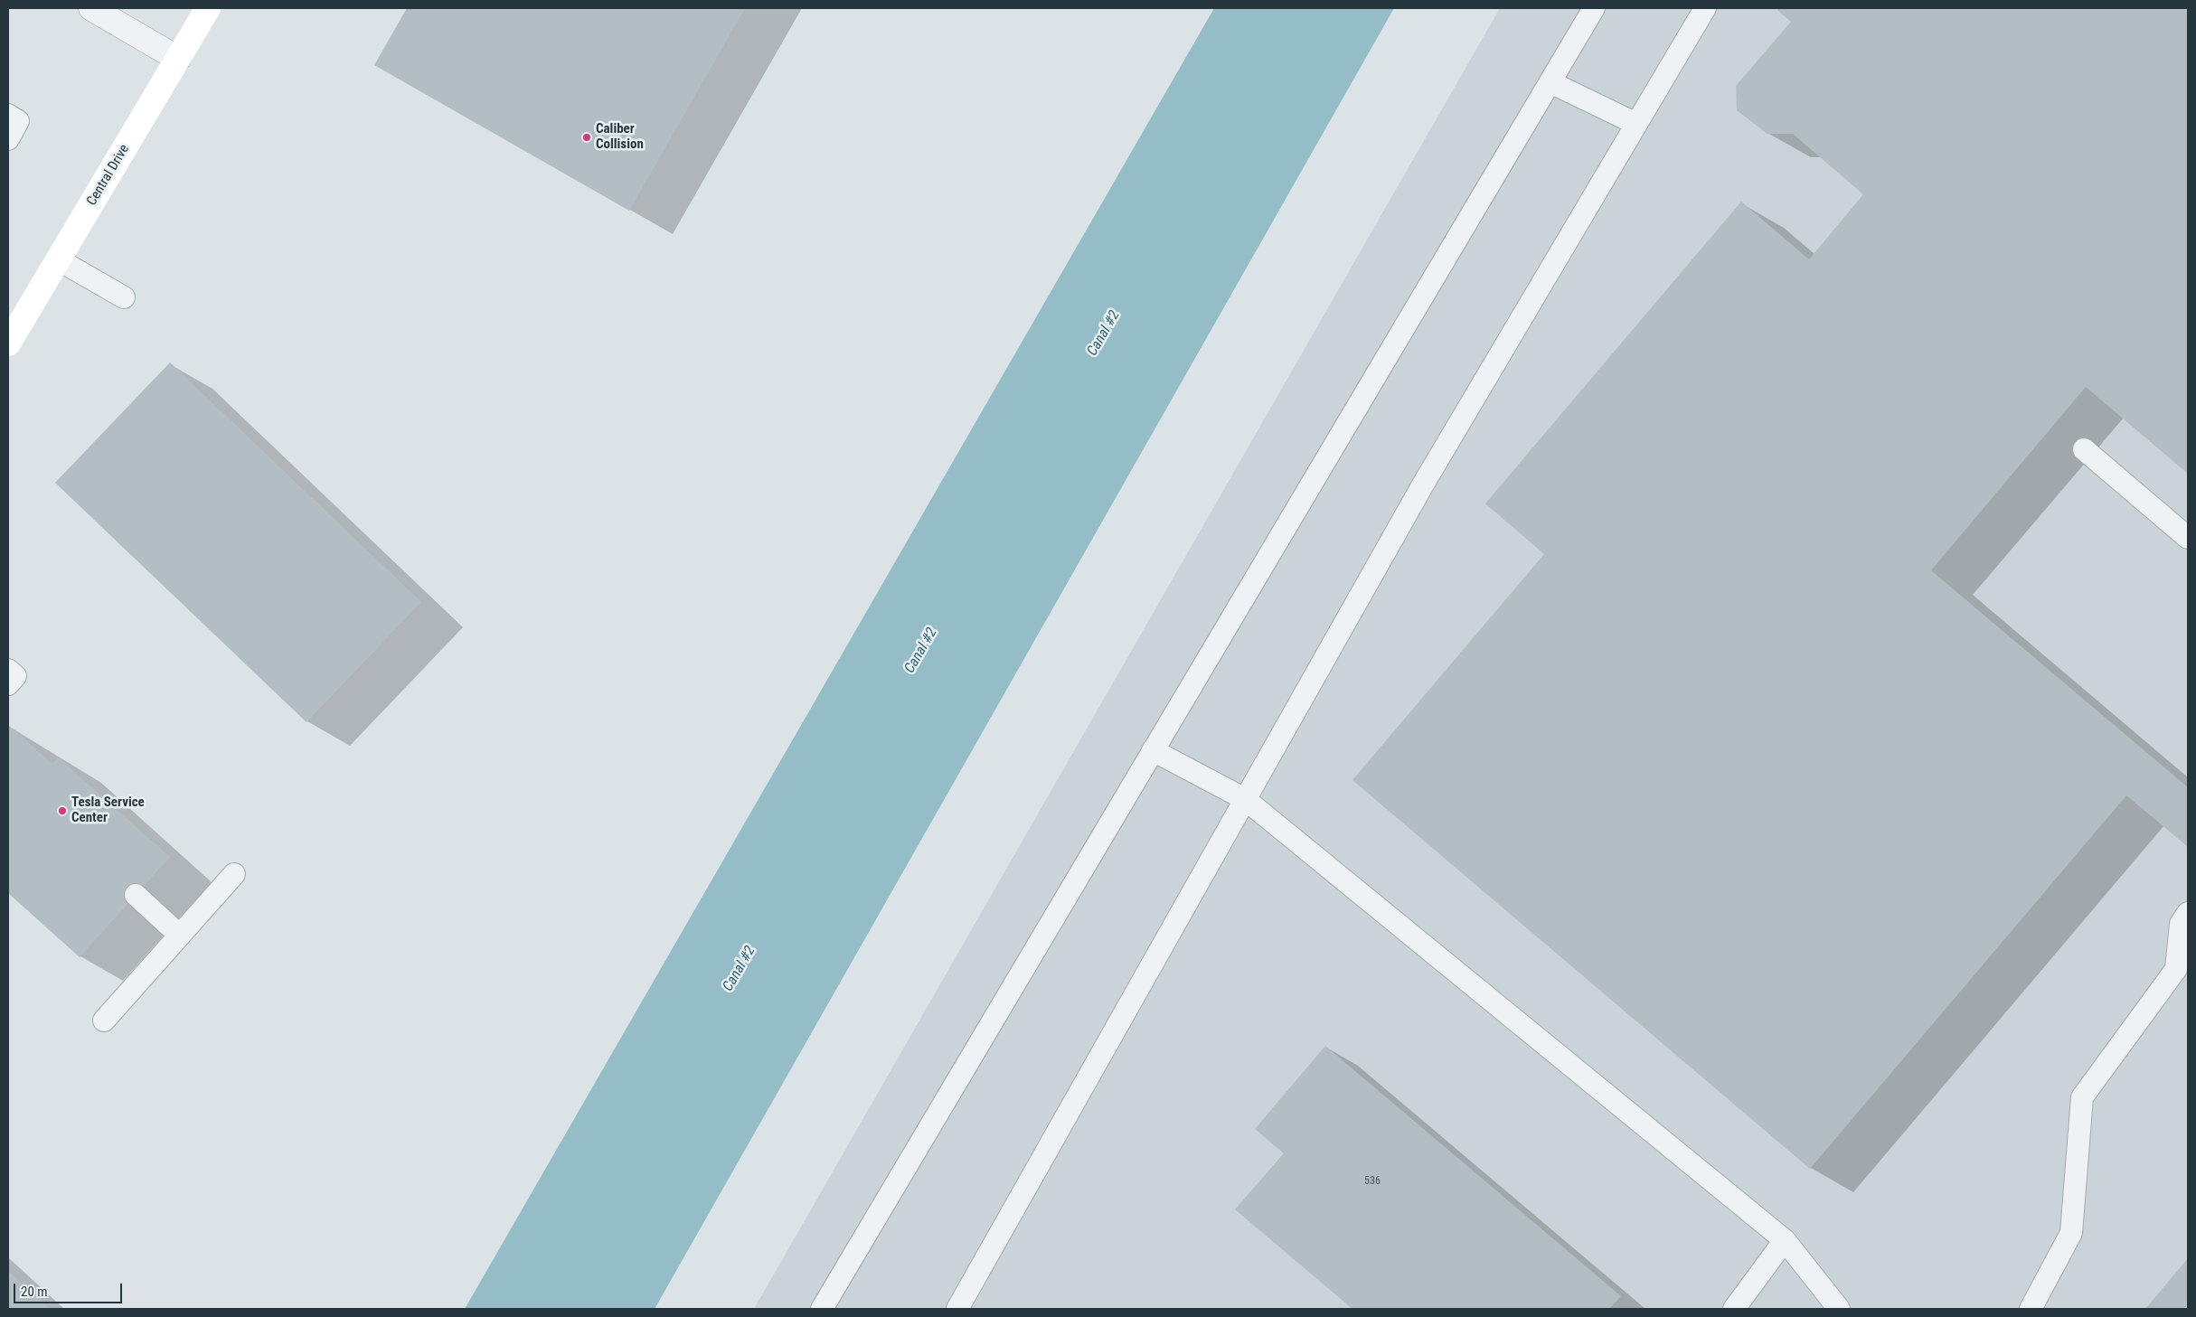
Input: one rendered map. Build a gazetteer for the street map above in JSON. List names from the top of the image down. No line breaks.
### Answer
{"streets":{"street":["Central Drive"]},"water":["Canal #2"],"places":["Caliber Collision","Tesla Service Center"],"house_numbers":["536"],"scale_bar":"20 m"}
